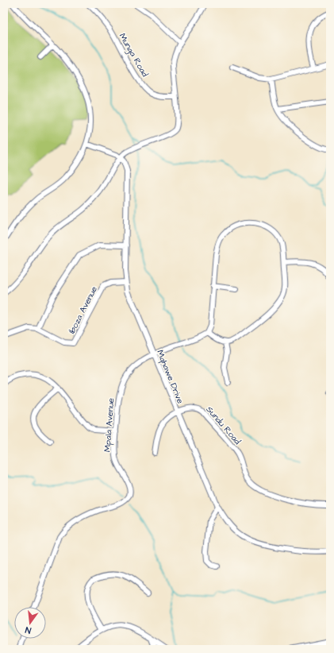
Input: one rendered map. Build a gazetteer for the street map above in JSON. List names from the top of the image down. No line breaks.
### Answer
{"streets":{"street":["Munga Road","Iboza Avenue","Mqhawe Drive","Mpala Avenue","Sundu Road"]},"crossings":[["Iboza Avenue","Mqhawe Drive"],["Mqhawe Drive","Mpala Avenue"],["Mqhawe Drive","Sundu Road"]],"north":"bottom"}
